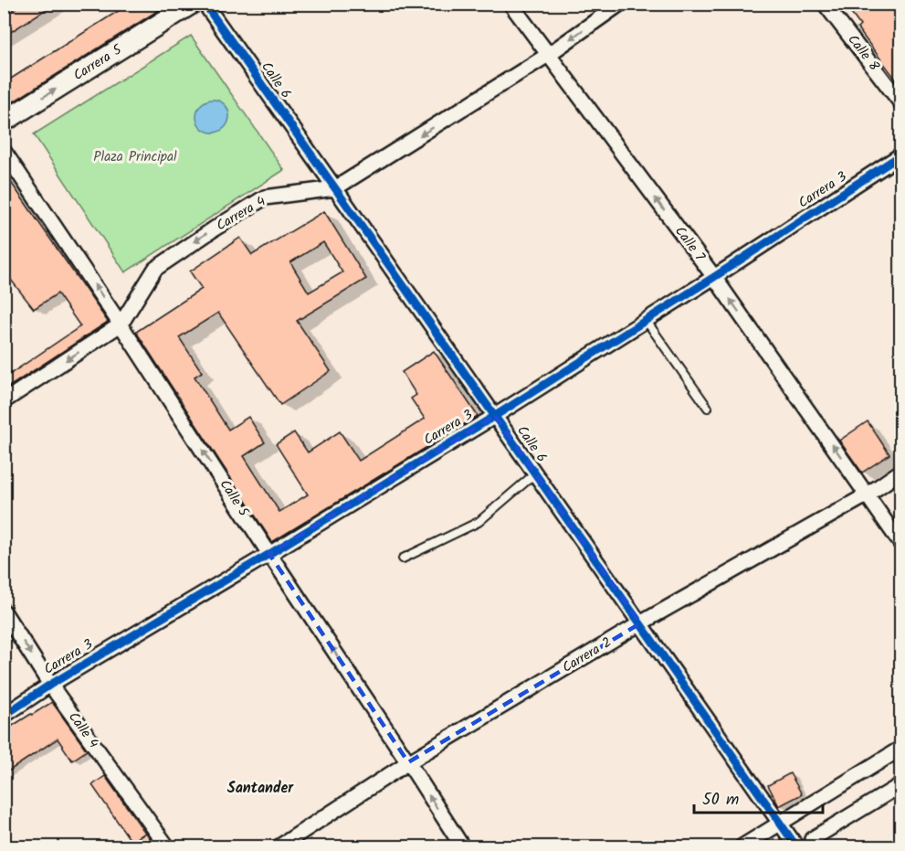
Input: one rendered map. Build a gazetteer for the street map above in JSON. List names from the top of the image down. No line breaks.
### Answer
{"streets":{"street":["Calle 8","Carrera 5","Calle 6","Carrera 3","Carrera 4","Calle 7","Calle 5","Carrera 2","Calle 4"]},"crossings":[["Calle 6","Carrera 3"],["Calle 6","Carrera 4"],["Calle 6","Carrera 2"],["Carrera 3","Calle 7"],["Carrera 3","Calle 5"],["Carrera 3","Calle 4"],["Carrera 4","Calle 7"],["Carrera 4","Calle 5"],["Calle 7","Carrera 2"],["Calle 5","Carrera 2"]],"one_way":["Carrera 5","Carrera 4","Calle 7","Calle 5"],"districts":["Santander"],"parks":["Plaza Principal"],"scale_bar":"50 m"}
